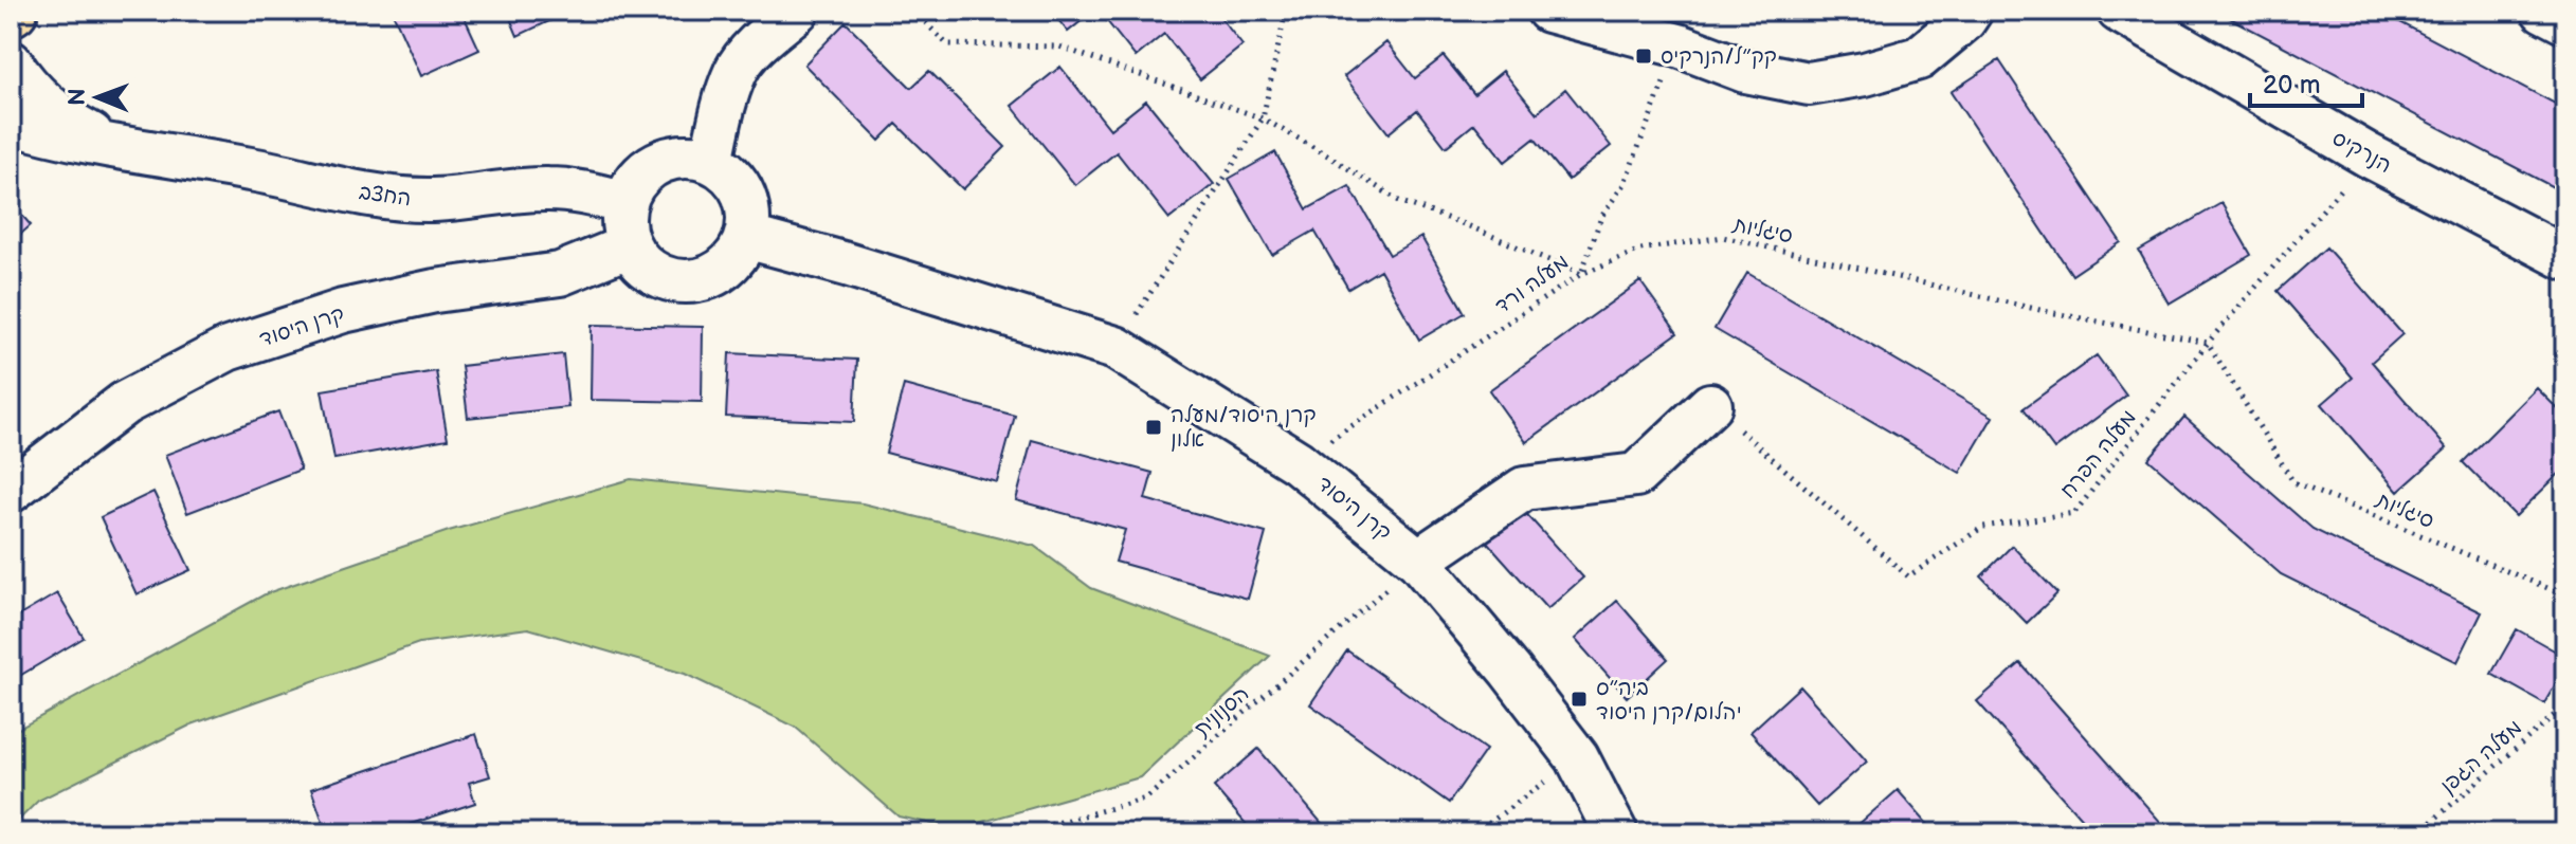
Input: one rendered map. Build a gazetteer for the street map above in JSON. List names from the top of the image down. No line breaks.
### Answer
{"streets":{"street":["הנרקיס","החצב","קרן היסוד"],"path":["סיגליות","מעלה ורד","מעלה הפרח","הסנונית","מעלה הגפן"]},"crossings":[["הנרקיס","מעלה הפרח"],["החצב","קרן היסוד"],["סיגליות","מעלה ורד"],["סיגליות","מעלה הפרח"],["מעלה ורד","קרן היסוד"],["קרן היסוד","הסנונית"]],"places":{"transit":["קק״ל/הנרקיס","קרן היסוד/מעלה אלון","ביה״ס יהלום/קרן היסוד"]},"scale_bar":"20 m","north":"left"}
